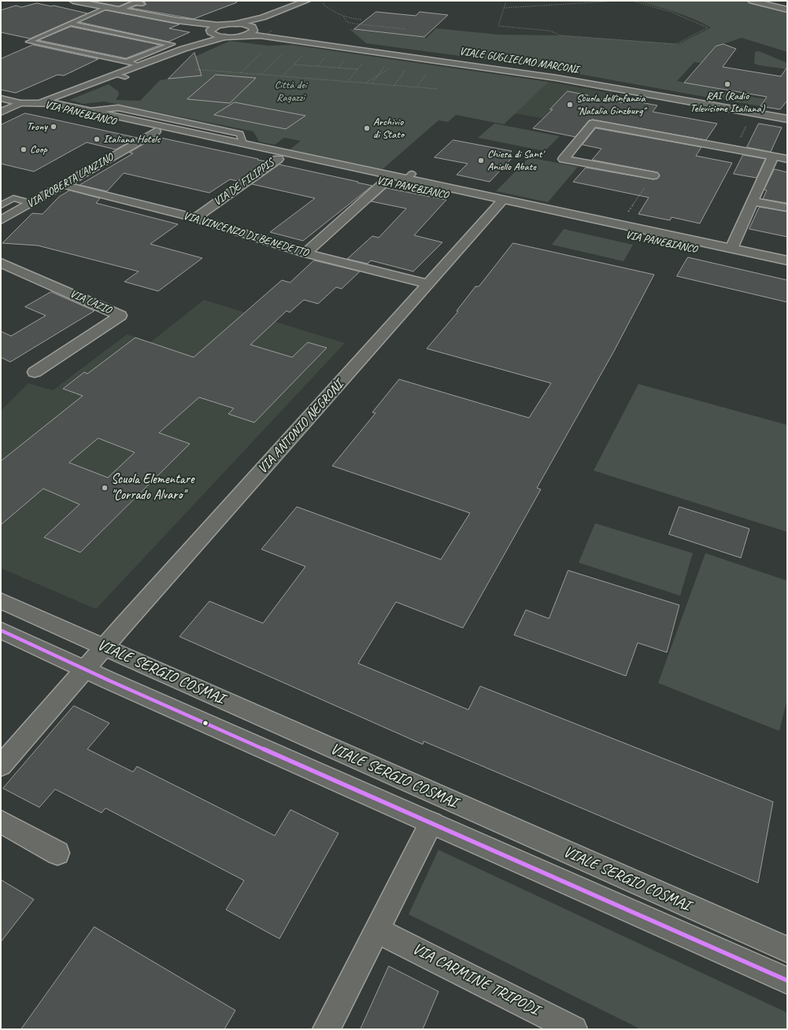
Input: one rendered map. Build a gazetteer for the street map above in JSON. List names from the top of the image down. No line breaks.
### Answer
{"streets":{"main road":["VIALE GUGLIELMO MARCONI","VIA PANEBIANCO","VIA ROBERTA LANZINO","VIA DE FILIPPIS","VIA VINCENZO DI BENEDETTO","VIA LAZIO","VIA ANTONIO NEGRONI","VIALE SERGIO COSMAI","VIA CARMINE TRIPODI"]},"crossings":[["VIA PANEBIANCO","VIA ROBERTA LANZINO"],["VIA PANEBIANCO","VIA DE FILIPPIS"],["VIA PANEBIANCO","VIA ANTONIO NEGRONI"],["VIA ROBERTA LANZINO","VIA VINCENZO DI BENEDETTO"],["VIA DE FILIPPIS","VIA VINCENZO DI BENEDETTO"],["VIA VINCENZO DI BENEDETTO","VIA ANTONIO NEGRONI"],["VIA ANTONIO NEGRONI","VIALE SERGIO COSMAI"]],"parks":["Città dei Ragazzi"],"places":["RAI (Radio Televisione Italiana)","Scuola dell'infanzia \"Natalia Ginzburg\"","Trony","Archivio di Stato","Italiana Hotels","Coop","Chiesa di Sant' Aniello Abate","Scuola Elementare \"Corrado Alvaro\""]}
